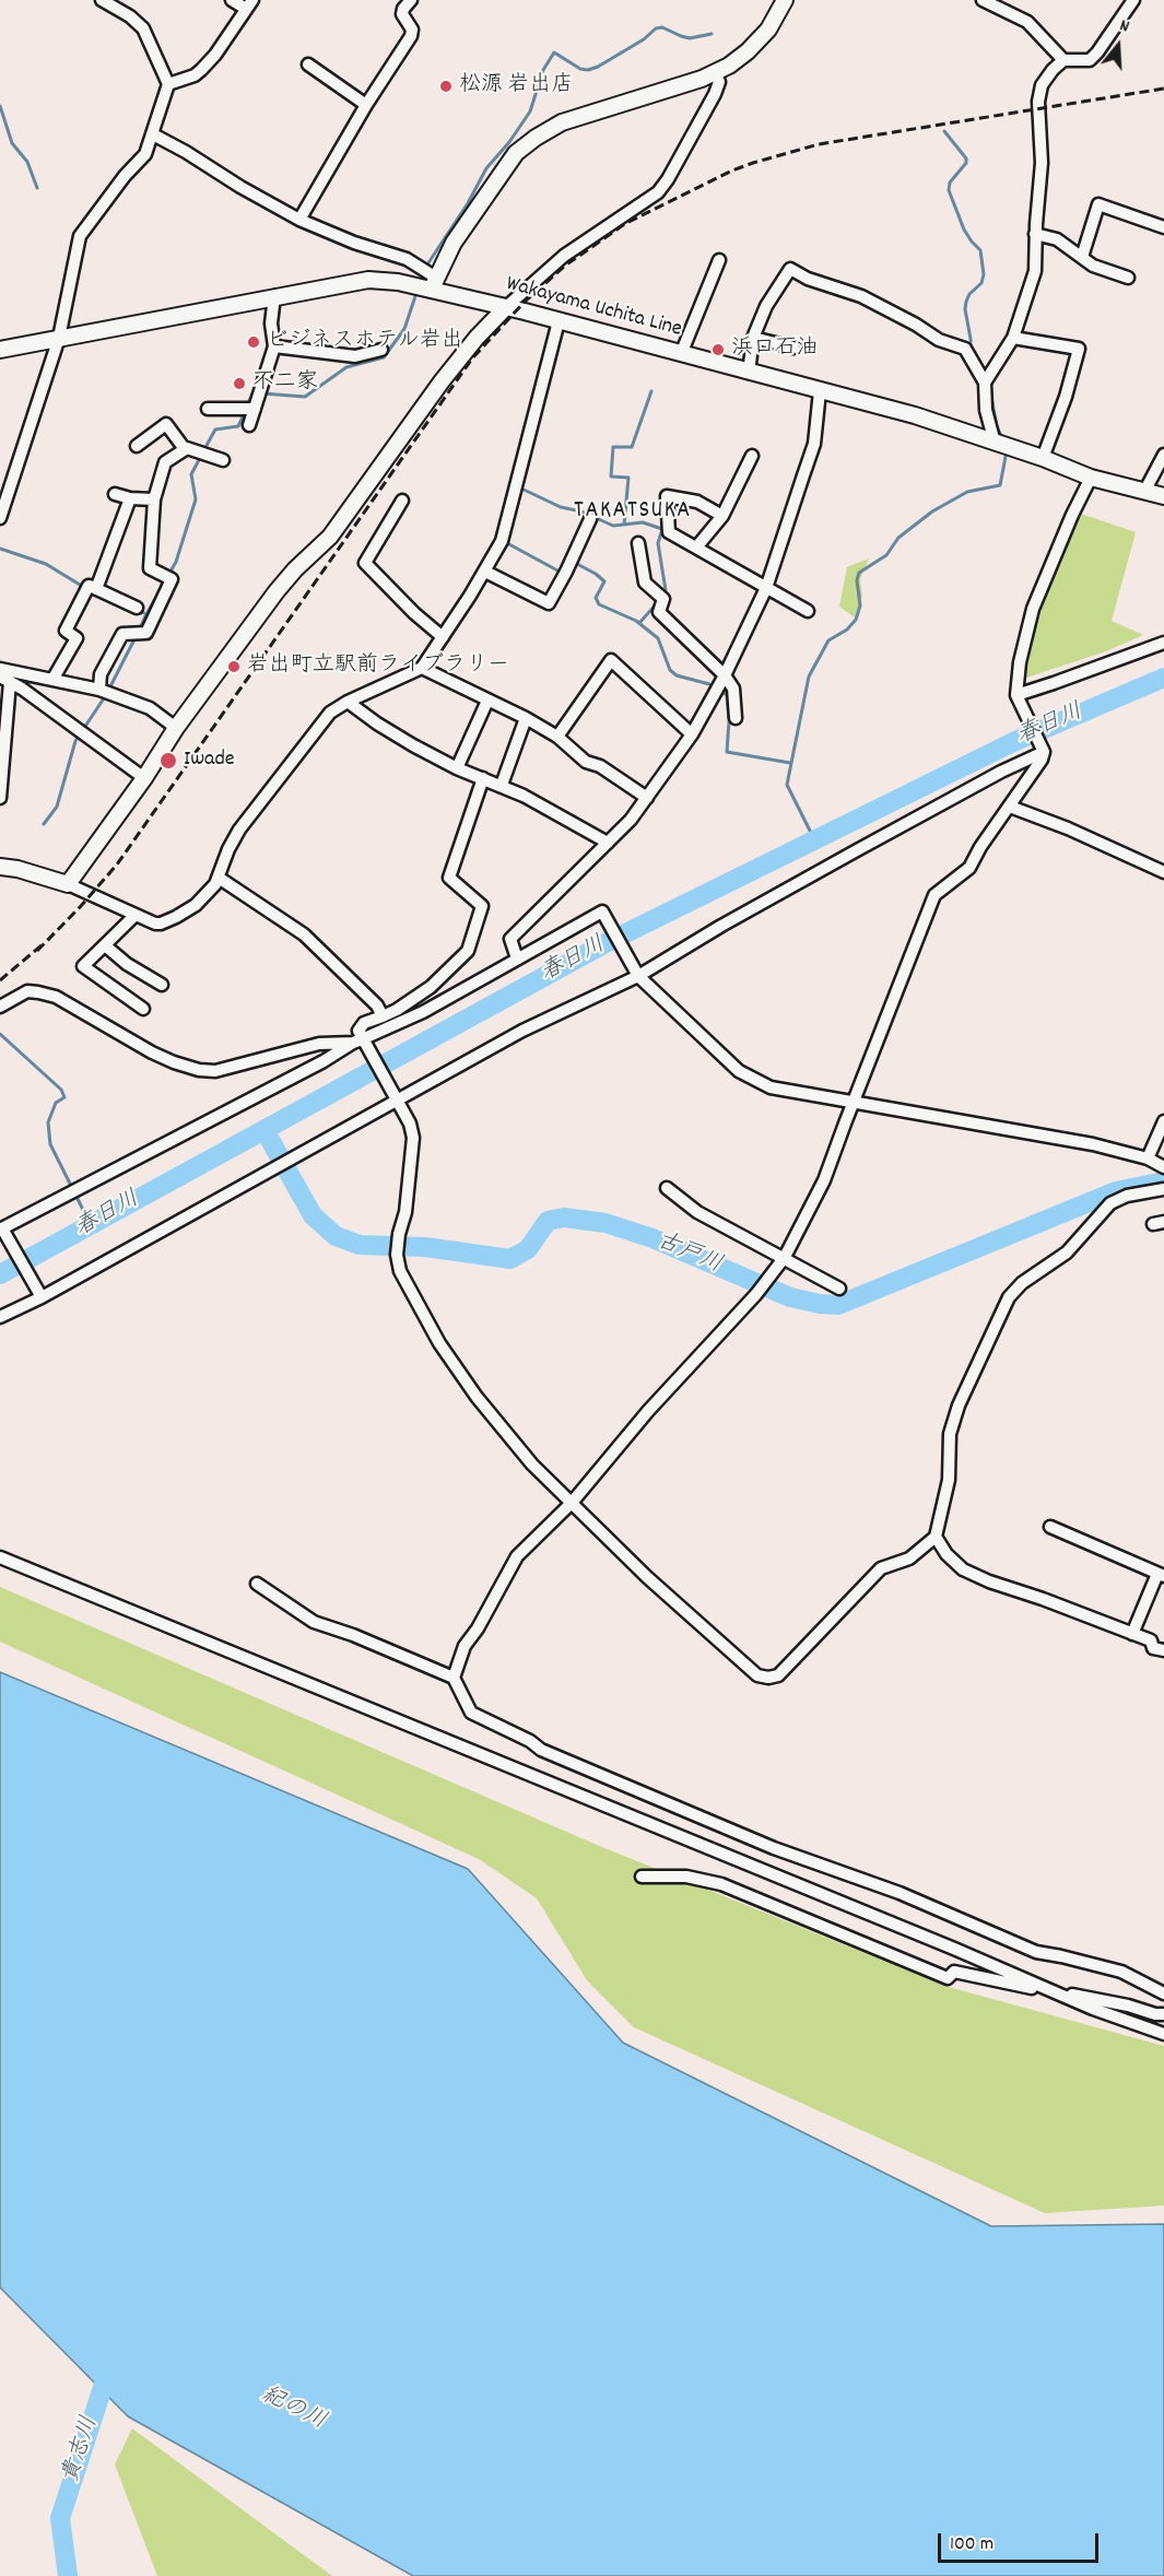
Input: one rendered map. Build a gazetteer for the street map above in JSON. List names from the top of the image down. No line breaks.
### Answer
{"streets":{"main road":["Wakayama Uchita Line"]},"districts":["TAKATSUKA"],"water":["春日川","古戸川","紀の川","貴志川"],"places":["松源 岩出店","ビジネスホテル岩出","浜口石油","不二家","岩出町立駅前ライブラリー","Iwade"],"scale_bar":"100 m","north":"top"}
